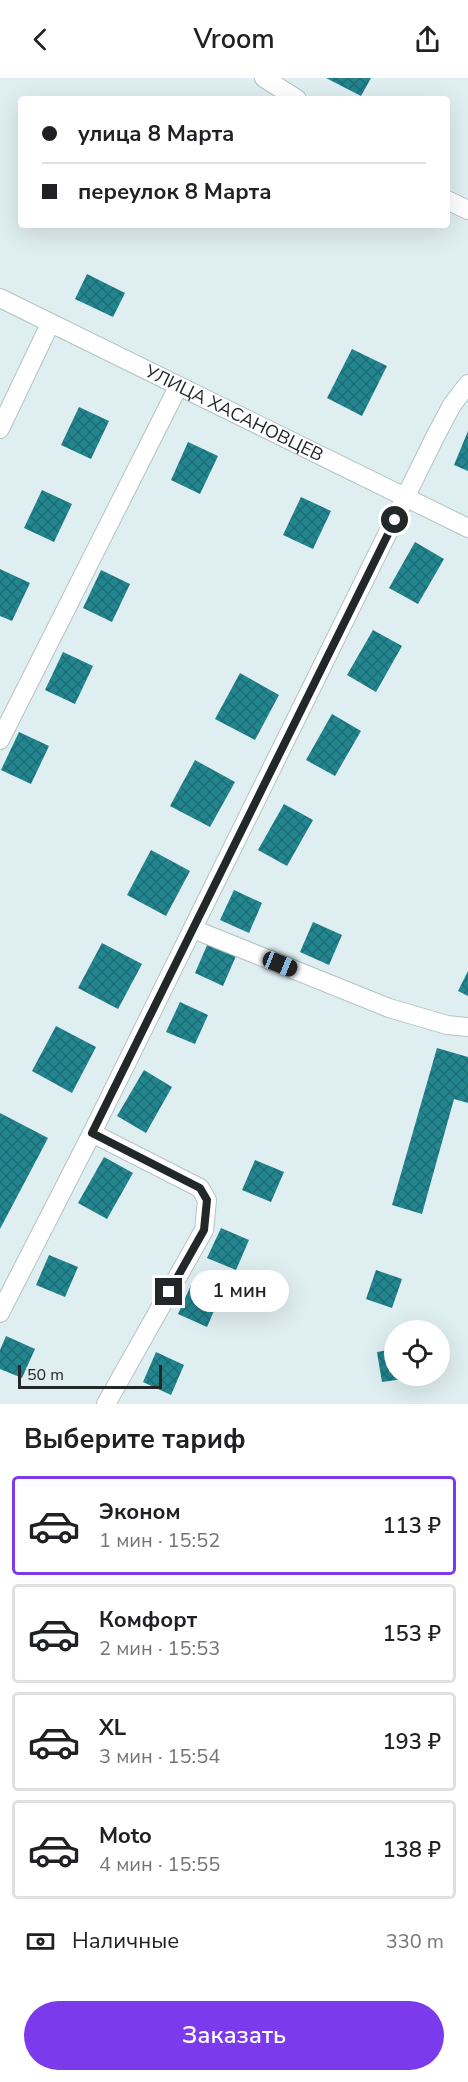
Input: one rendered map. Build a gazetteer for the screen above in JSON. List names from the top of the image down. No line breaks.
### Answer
{"streets":{"street":["УЛИЦА ХАСАНОВЦЕВ"]},"scale_bar":"50 m","page":{"header":"Vroom","banner":["улица 8 Марта","переулок 8 Марта"],"bubble":"1 мин","scale":"50 m","heading":"Выберите тариф","list":[{"name":"Эконом","note":"1 мин · 15:52","value":"113 ₽"},{"name":"Комфорт","note":"2 мин · 15:53","value":"153 ₽"},{"name":"XL","note":"3 мин · 15:54","value":"193 ₽"},{"name":"Moto","note":"4 мин · 15:55","value":"138 ₽"}],"pay":["Наличные","330 m"],"buttons":"Заказать"}}
